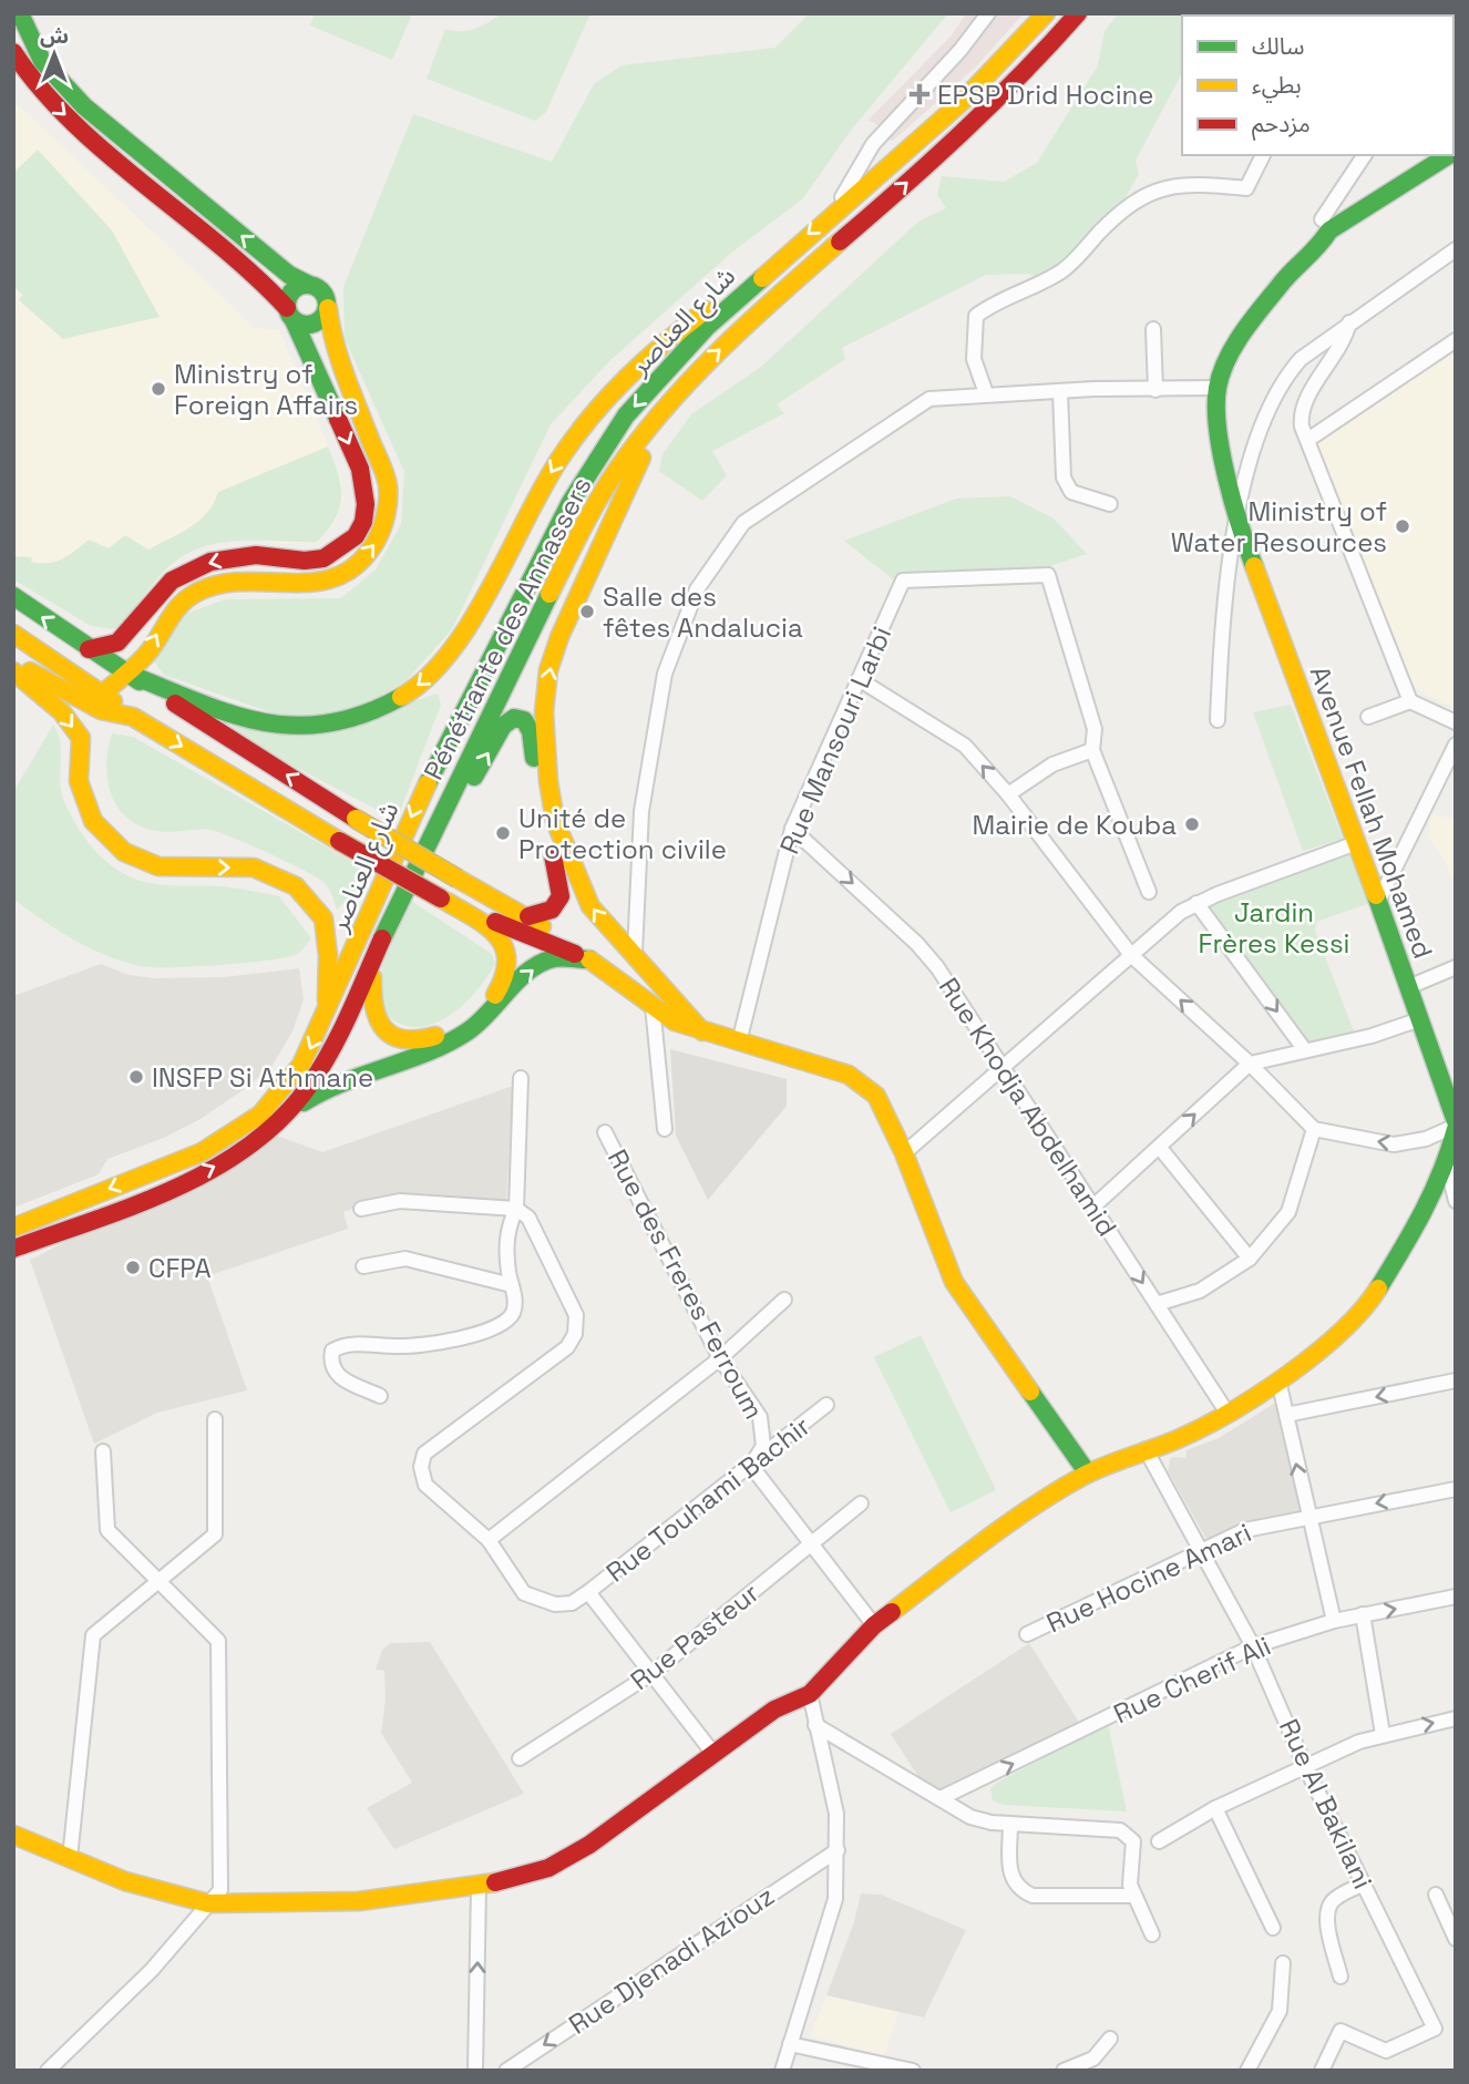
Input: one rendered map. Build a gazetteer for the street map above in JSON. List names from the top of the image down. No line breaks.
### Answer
{"streets":{"main road":["شارع العناصر","Pénétrante des Annassers","Avenue Fellah Mohamed"],"street":["Rue Mansouri Larbi","Rue Khodja Abdelhamid","Rue des Freres Ferroum","Rue Touhami Bachir","Rue Hocine Amari","Rue Pasteur","Rue Cherif Ali","Rue Al Bakilani","Rue Djenadi Aziouz"]},"crossings":[["Rue Mansouri Larbi","Rue Khodja Abdelhamid"],["Rue des Freres Ferroum","Rue Touhami Bachir"],["Rue Hocine Amari","Rue Al Bakilani"],["Rue Cherif Ali","Rue Al Bakilani"]],"one_way":["شارع العناصر","Pénétrante des Annassers","Rue Khodja Abdelhamid","Rue Cherif Ali","Rue Djenadi Aziouz"],"parks":["Jardin Frères Kessi"],"places":{"health":["EPSP Drid Hocine"],"other":["Ministry of Foreign Affairs","Ministry of Water Resources","Salle des fêtes Andalucia","Mairie de Kouba","Unité de Protection civile","INSFP Si Athmane","CFPA"]},"legend":["سالك","بطيء","مزدحم"],"north":"top"}
